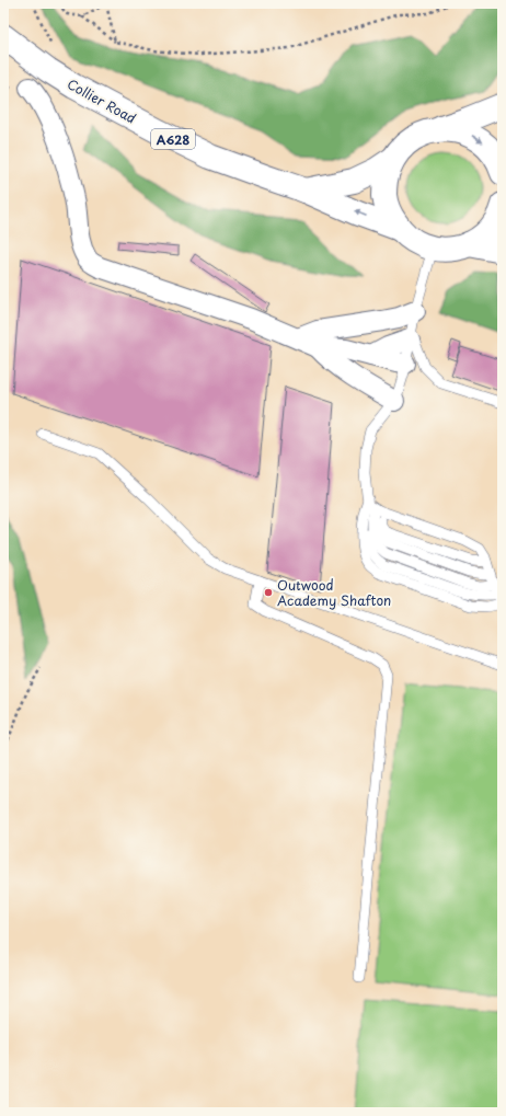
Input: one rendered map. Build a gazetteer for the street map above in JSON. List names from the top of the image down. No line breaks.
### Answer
{"streets":{"main road":["Collier Road","A628"]},"crossings":[["Collier Road","A628"]],"places":["Outwood Academy Shafton"]}
